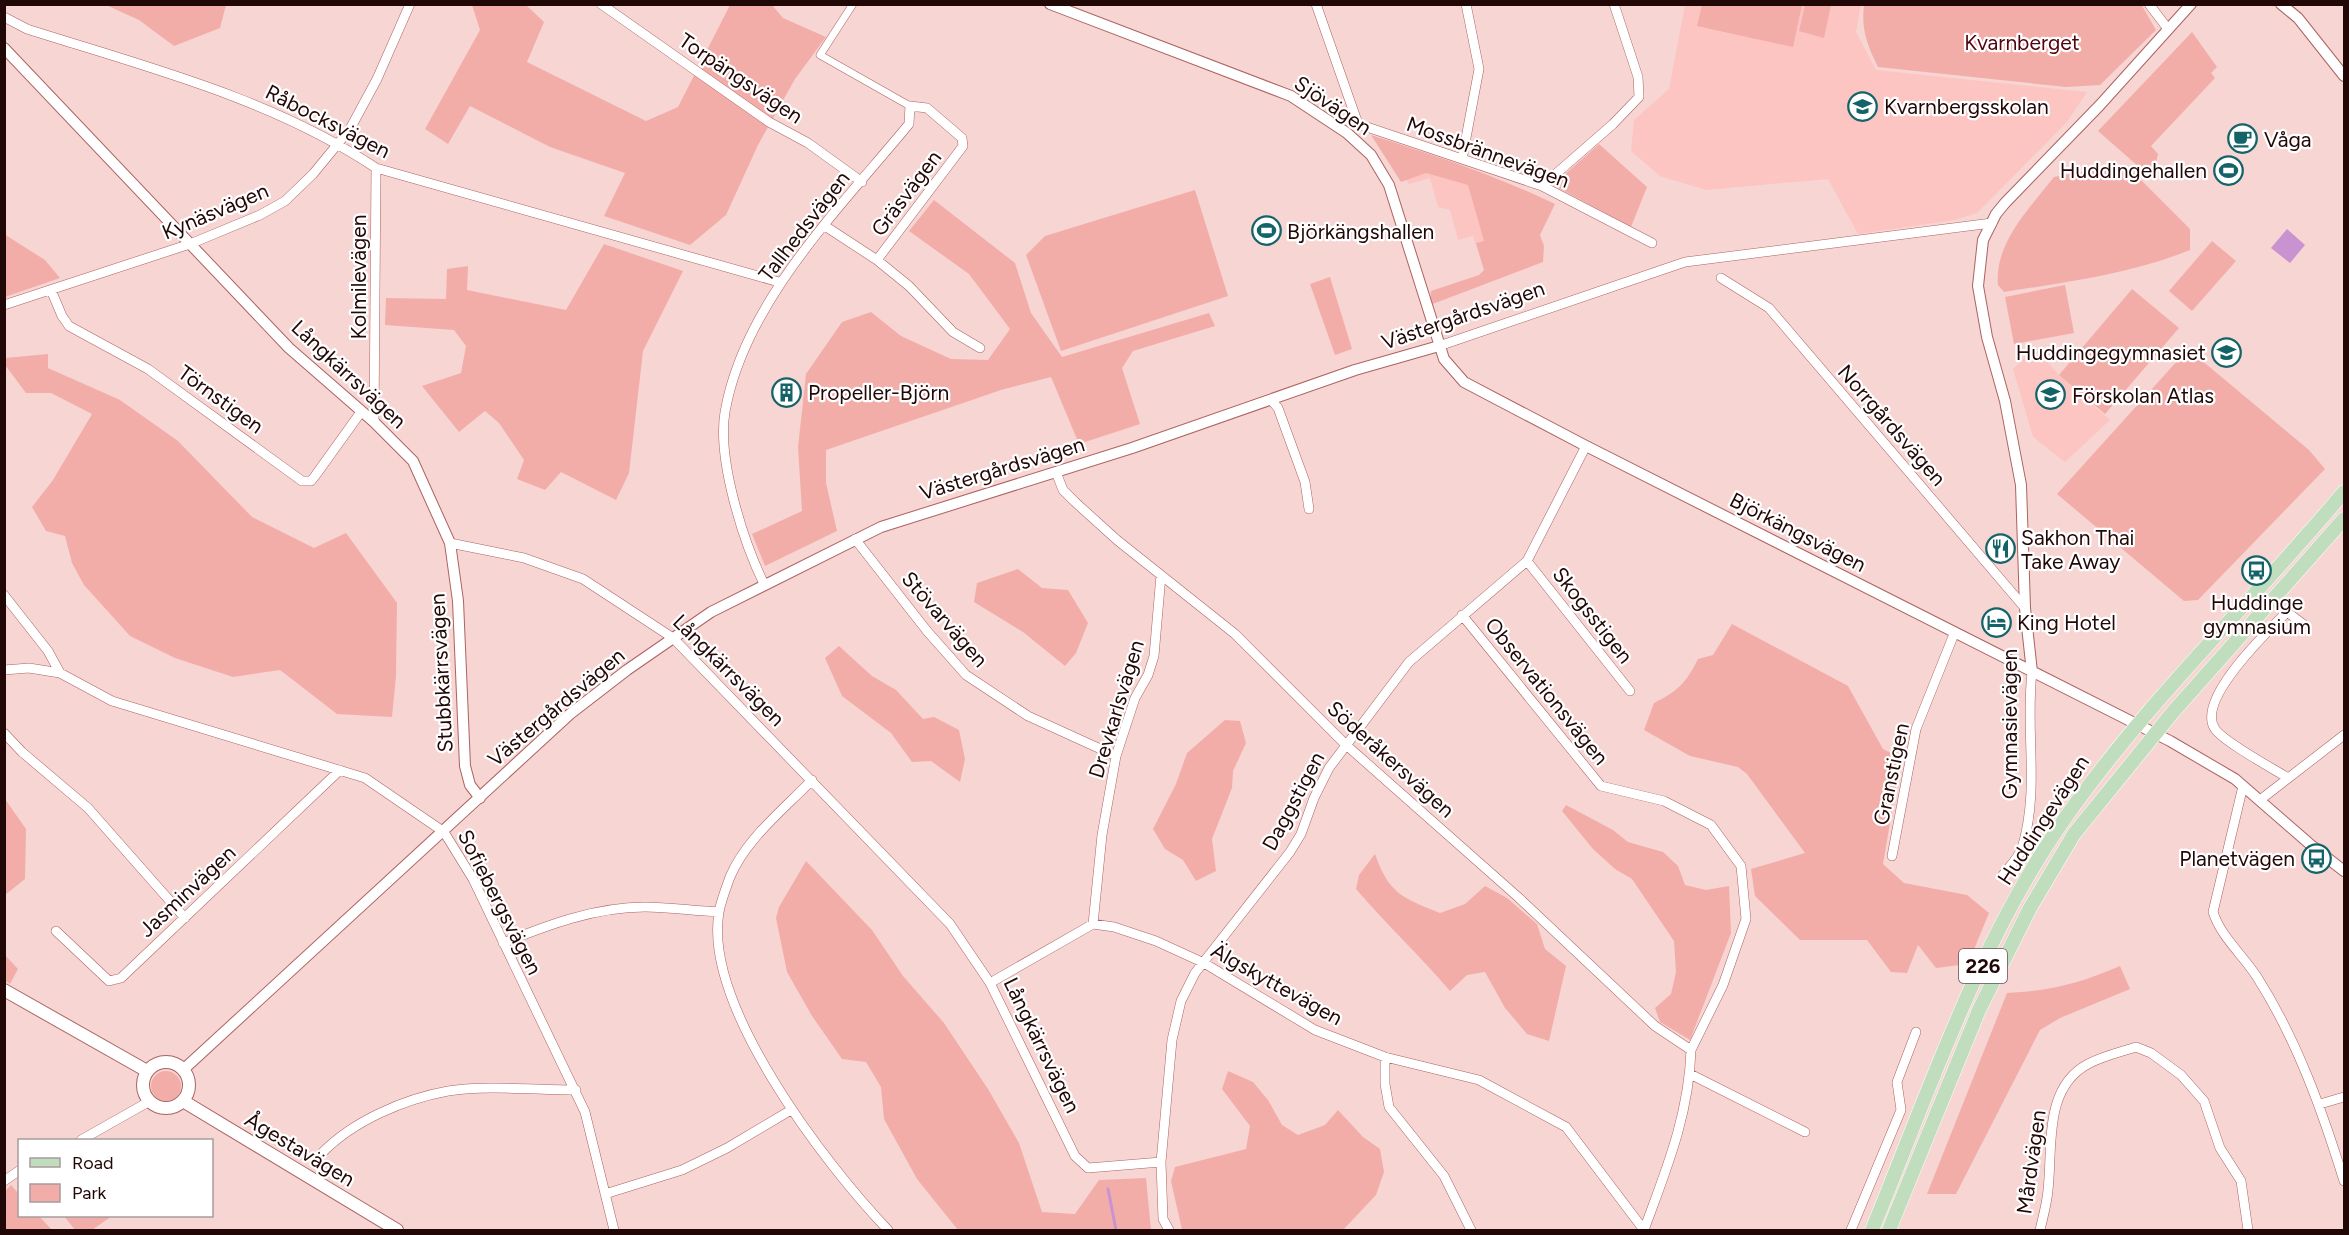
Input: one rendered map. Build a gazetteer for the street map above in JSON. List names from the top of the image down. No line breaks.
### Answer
{"streets":{"main road":["Huddingevägen","226","Ågestavägen"],"street":["Torpängsvägen","Sjövägen","Råbocksvägen","Mossbrännevägen","Gräsvägen","Kynäsvägen","Tallhedsvägen","Kolmilevägen","Västergårdsvägen","Långkärrsvägen","Törnstigen","Norrgårdsvägen","Björkängsvägen","Skogsstigen","Stövarvägen","Stubbkärrsvägen","Observationsvägen","Drevkarlsvägen","Gymnasievägen","Söderåkersvägen","Granstigen","Daggstigen","Jasminvägen","Sofiebergsvägen","Älgskyttevägen","Mårdvägen"]},"crossings":[["Torpängsvägen","Tallhedsvägen"],["Sjövägen","Västergårdsvägen"],["Sjövägen","Björkängsvägen"],["Råbocksvägen","Kynäsvägen"],["Råbocksvägen","Tallhedsvägen"],["Råbocksvägen","Kolmilevägen"],["Gräsvägen","Tallhedsvägen"],["Kynäsvägen","Långkärrsvägen"],["Kynäsvägen","Törnstigen"],["Tallhedsvägen","Västergårdsvägen"],["Kolmilevägen","Långkärrsvägen"],["Västergårdsvägen","Långkärrsvägen"],["Västergårdsvägen","Björkängsvägen"],["Västergårdsvägen","Stövarvägen"],["Västergårdsvägen","Stubbkärrsvägen"],["Västergårdsvägen","Gymnasievägen"],["Västergårdsvägen","Söderåkersvägen"],["Västergårdsvägen","Sofiebergsvägen"],["Västergårdsvägen","Ågestavägen"],["Långkärrsvägen","Törnstigen"],["Långkärrsvägen","Stubbkärrsvägen"],["Långkärrsvägen","Daggstigen"],["Norrgårdsvägen","Gymnasievägen"],["Björkängsvägen","Gymnasievägen"],["Björkängsvägen","Granstigen"],["Björkängsvägen","Daggstigen"],["Björkängsvägen","Huddingevägen"],["Skogsstigen","Daggstigen"],["Stövarvägen","Drevkarlsvägen"],["Observationsvägen","Söderåkersvägen"],["Observationsvägen","Daggstigen"],["Drevkarlsvägen","Söderåkersvägen"],["Drevkarlsvägen","Älgskyttevägen"],["Söderåkersvägen","Daggstigen"],["Daggstigen","Älgskyttevägen"],["Jasminvägen","Sofiebergsvägen"]],"parks":["Kvarnberget"],"places":{"school or university":["Kvarnbergsskolan","Huddingegymnasiet","Förskolan Atlas"],"cafe":["Våga"],"sports":["Huddingehallen","Björkängshallen"],"building":["Propeller-Björn"],"restaurant":["Sakhon Thai Take Away"],"bus stop":["Huddinge gymnasium","Planetvägen"],"hotel":["King Hotel"]},"legend":["Road","Park"]}
